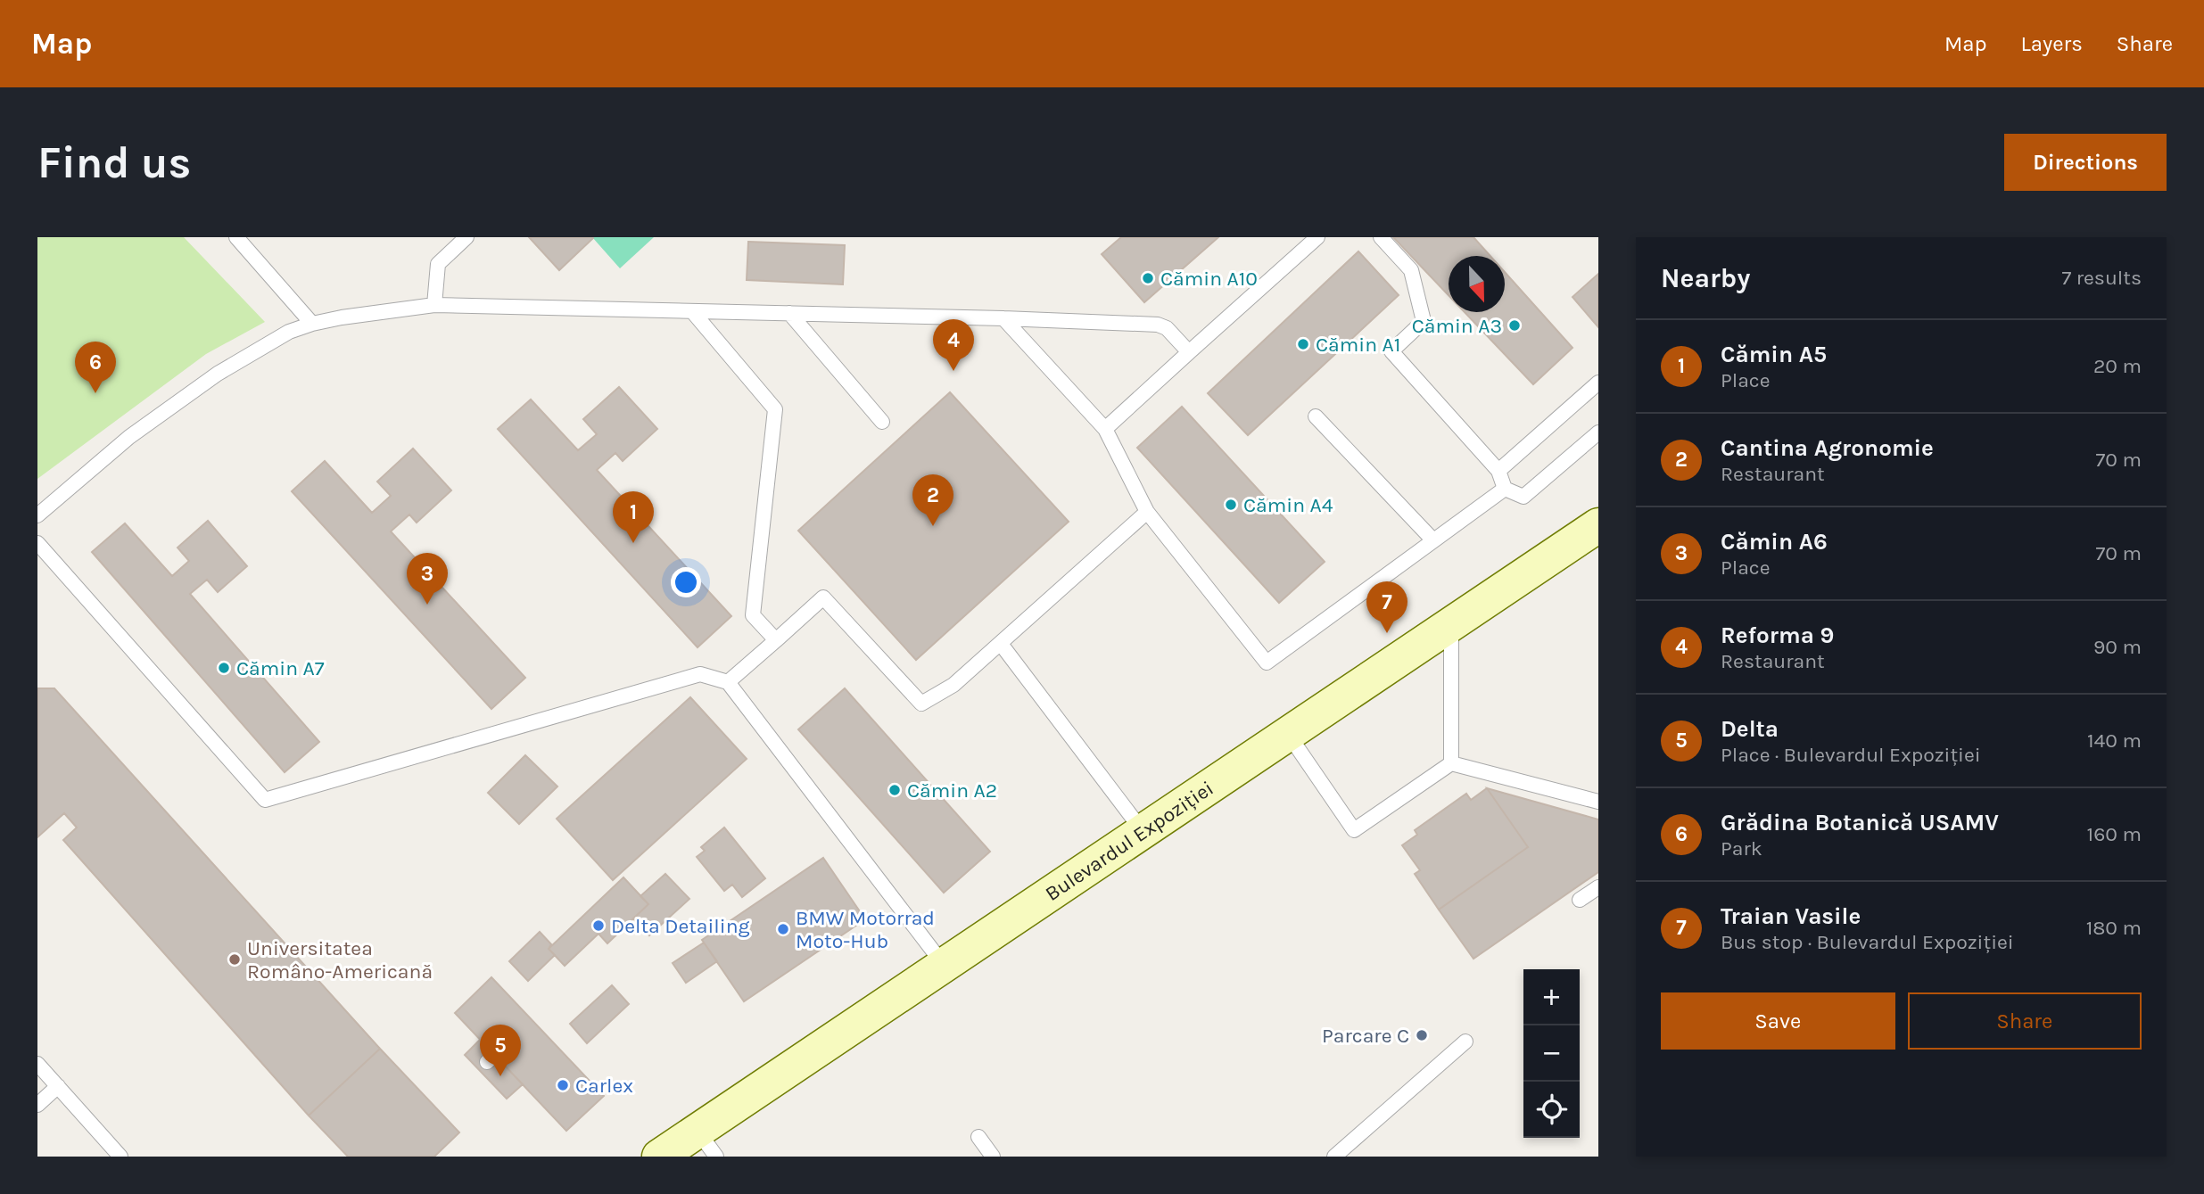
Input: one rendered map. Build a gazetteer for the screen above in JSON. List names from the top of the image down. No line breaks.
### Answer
{"streets":{"street":["Bulevardul Expoziției"]},"places":["Cămin A10","Cămin A3","Cămin A1","Cămin A4","Cămin A7","Cămin A2","Delta Detailing","BMW Motorrad Moto-Hub","Universitatea Româno-Americană","Parcare C","Carlex"],"north":"bottom","page":{"header":"Map","nav":["Map","Layers","Share"],"buttons":["Directions",["Save","Share"]],"title":"Find us","heading":["Nearby","7 results"],"list":[{"mark":"1","name":"Cămin A5","note":"Place","value":"20 m"},{"mark":"2","name":"Cantina Agronomie","note":"Restaurant","value":"70 m"},{"mark":"3","name":"Cămin A6","note":"Place","value":"70 m"},{"mark":"4","name":"Reforma 9","note":"Restaurant","value":"90 m"},{"mark":"5","name":"Delta","note":"Place · Bulevardul Expoziției","value":"140 m"},{"mark":"6","name":"Grădina Botanică USAMV","note":"Park","value":"160 m"},{"mark":"7","name":"Traian Vasile","note":"Bus stop · Bulevardul Expoziției","value":"180 m"}],"pins":["4","6","2","1","3","7","5"],"map_buttons":["+","−"]}}
